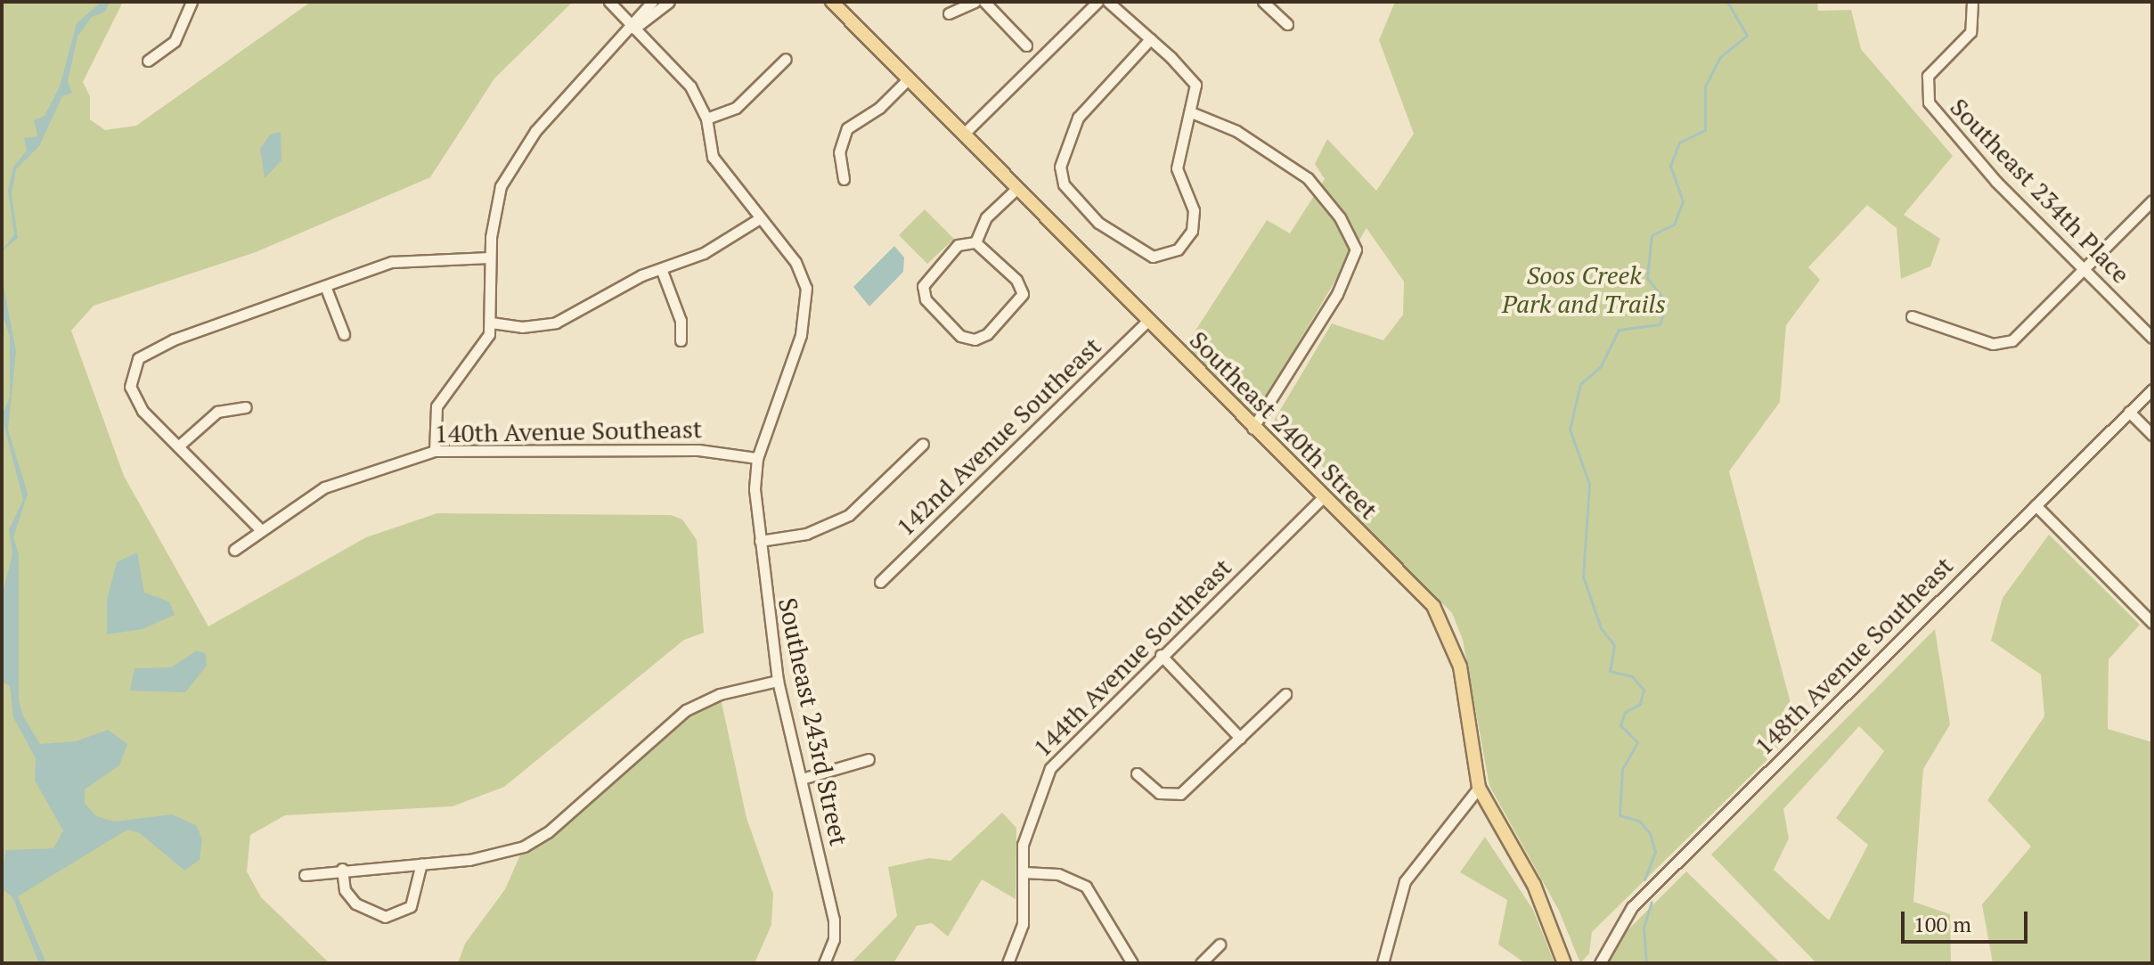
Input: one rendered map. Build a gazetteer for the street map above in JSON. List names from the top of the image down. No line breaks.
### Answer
{"streets":{"main road":["Southeast 240th Street"],"street":["Southeast 234th Place","140th Avenue Southeast","142nd Avenue Southeast","148th Avenue Southeast","144th Avenue Southeast","Southeast 243rd Street"]},"crossings":[["Southeast 240th Street","142nd Avenue Southeast"],["Southeast 240th Street","144th Avenue Southeast"],["140th Avenue Southeast","Southeast 243rd Street"]],"parks":["Soos Creek Park and Trails"],"scale_bar":"100 m"}
